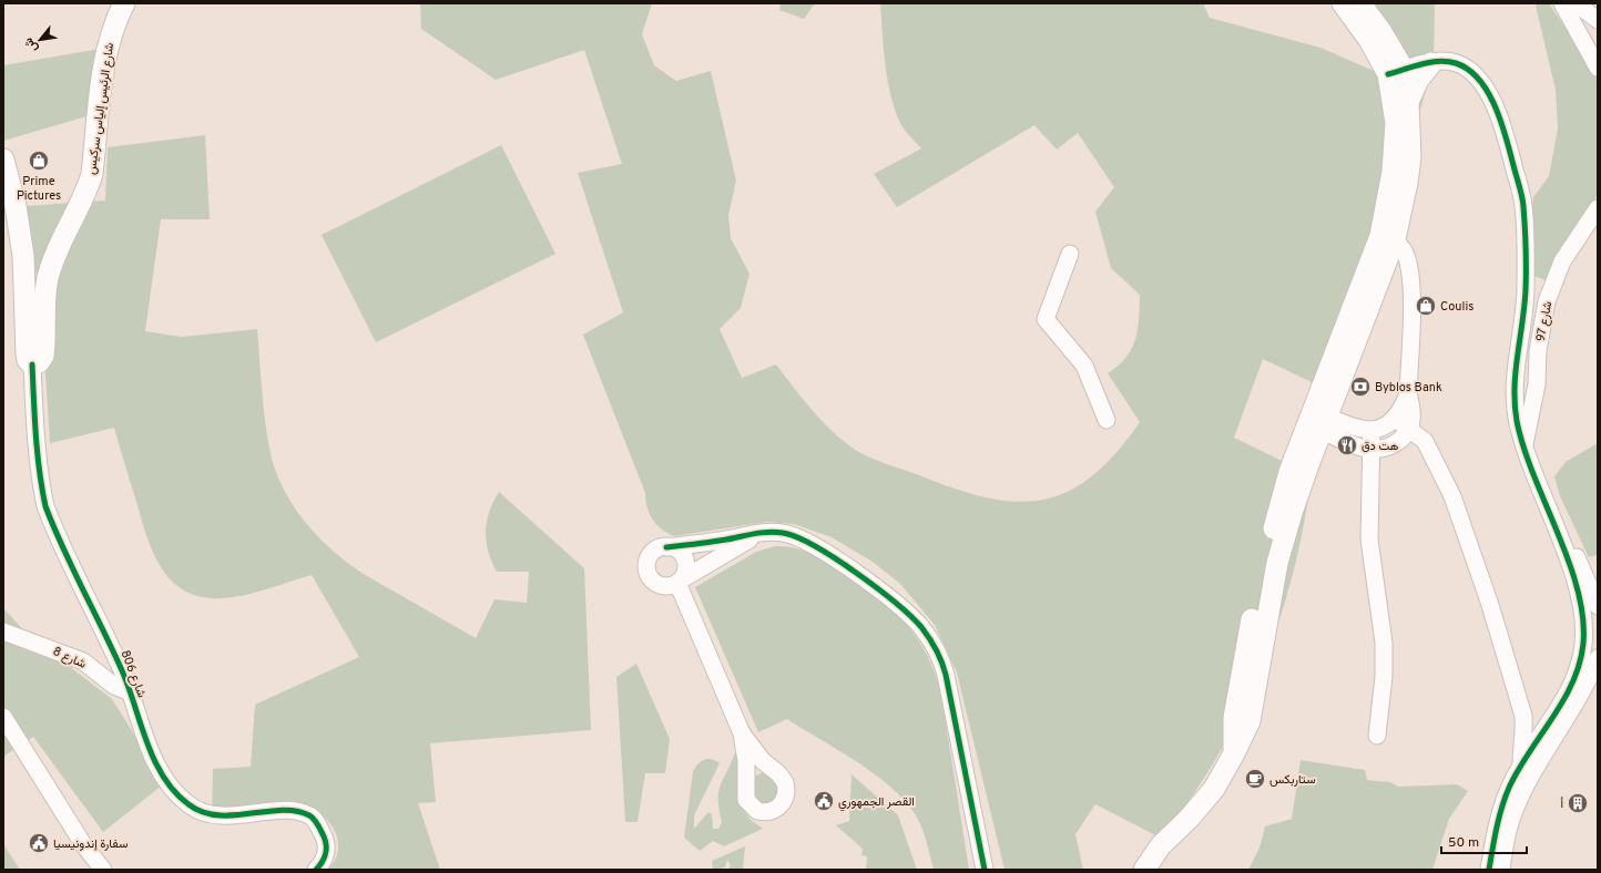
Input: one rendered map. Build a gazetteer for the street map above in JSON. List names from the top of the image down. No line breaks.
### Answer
{"streets":{"main road":["شارع الرئيس إلياس سركيس"],"street":["شارع 97","شارع 8","شارع 806"]},"crossings":[["شارع الرئيس إلياس سركيس","شارع 806"],["شارع 8","شارع 806"]],"places":{"shop":["Prime Pictures","Coulis"],"bank":["Byblos Bank"],"restaurant":["هت دق"],"cafe":["ستاربكس"],"public building":["القصر الجمهوري","سفارة إندونيسيا"],"building":["أ"]},"scale_bar":"50 m","north":"bottom left"}
